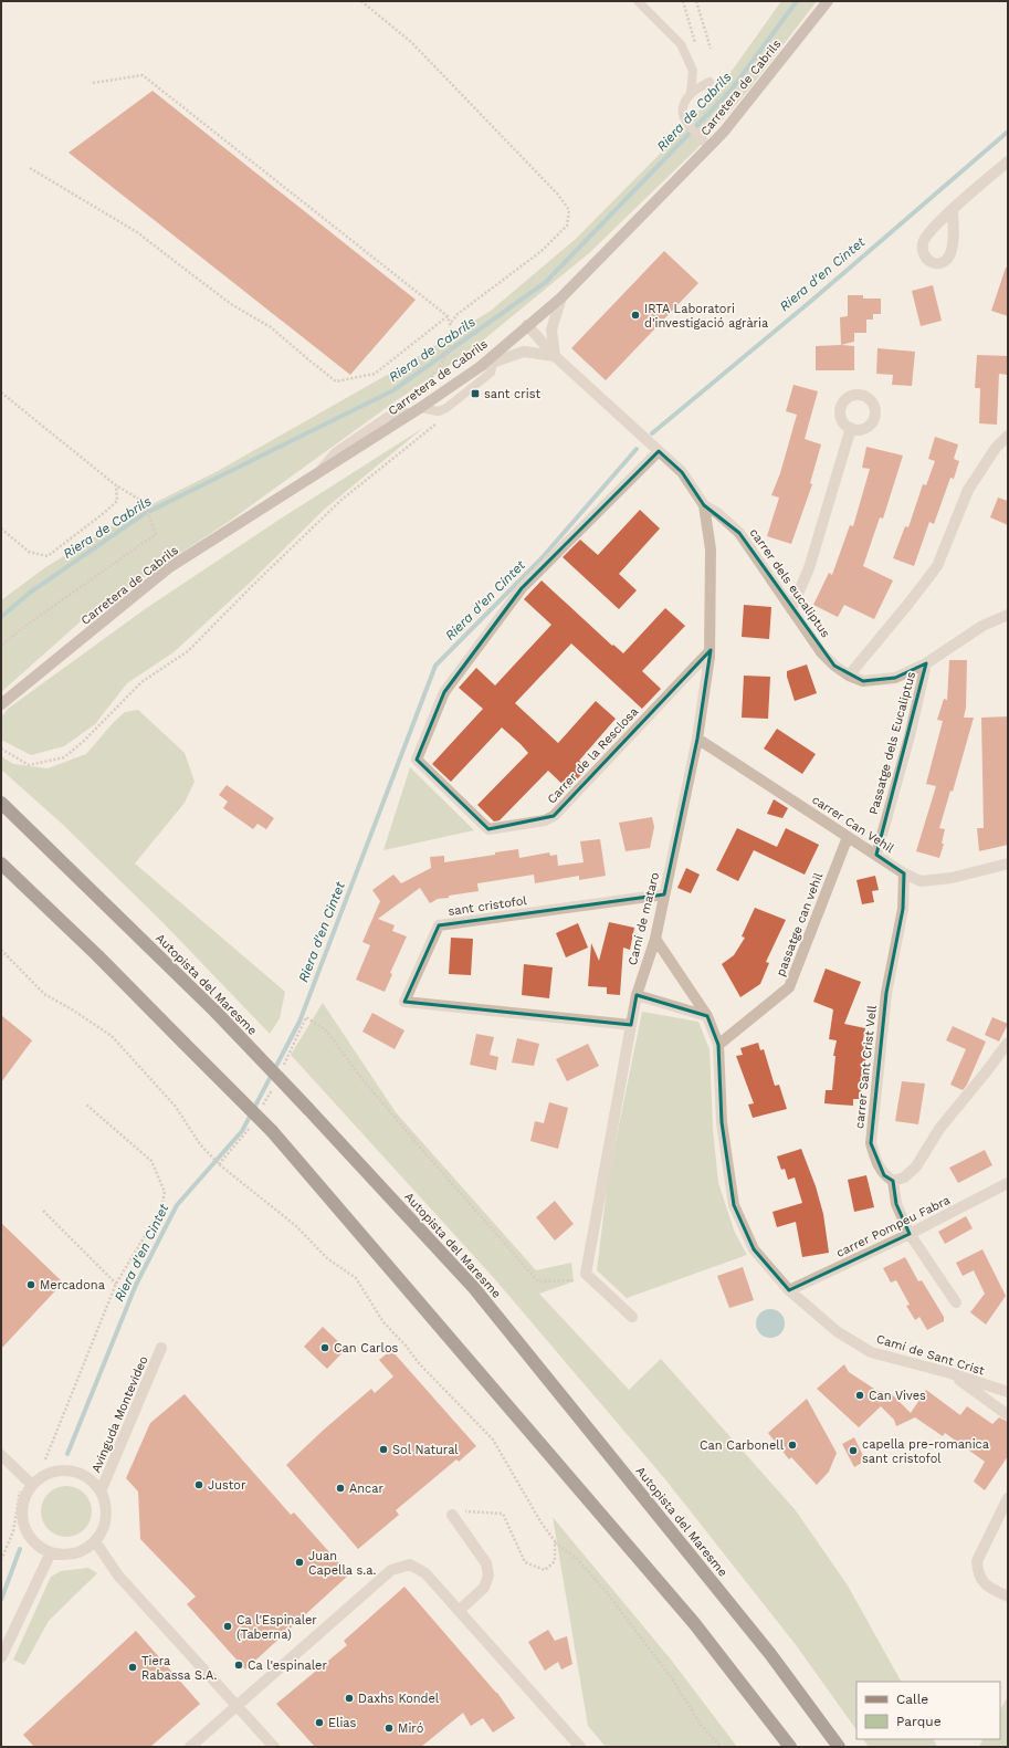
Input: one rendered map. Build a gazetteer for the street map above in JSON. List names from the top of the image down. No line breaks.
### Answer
{"streets":{"highway":["Autopista del Maresme"],"street":["Carretera de Cabrils","carrer dels eucaliptus","Passatge dels Eucaliptus","Carrer de la Resclosa","carrer Can Vehil","sant cristofol","Camí de mataro","passatge can vehil","carrer Sant Crist Vell","carrer Pompeu Fabra","Camí de Sant Crist","Avinguda Montevideo"]},"crossings":[["Carretera de Cabrils","carrer dels eucaliptus"],["carrer dels eucaliptus","Passatge dels Eucaliptus"],["carrer dels eucaliptus","Carrer de la Resclosa"],["carrer dels eucaliptus","Camí de mataro"],["Passatge dels Eucaliptus","carrer Can Vehil"],["Carrer de la Resclosa","Camí de mataro"],["carrer Can Vehil","Camí de mataro"],["carrer Can Vehil","passatge can vehil"],["carrer Can Vehil","carrer Sant Crist Vell"],["sant cristofol","Camí de mataro"],["Camí de mataro","Camí de Sant Crist"],["passatge can vehil","Camí de Sant Crist"],["carrer Pompeu Fabra","Camí de Sant Crist"]],"water":["Riera de Cabrils","Riera d'en Cintet"],"places":{"other":["IRTA Laboratori d'investigació agrària","Mercadona","Can Carlos","Can Vives","Can Carbonell","Sol Natural","capella pre-romanica sant cristofol","Justor","Ancar","Juan Capella s.a.","Ca l'Espinaler (Taberna)","Ca l'espinaler","Tiera Rabassa S.A.","Daxhs Kondel","Elias","Miró"],"transit":["sant crist"]},"legend":["Calle","Parque"]}
